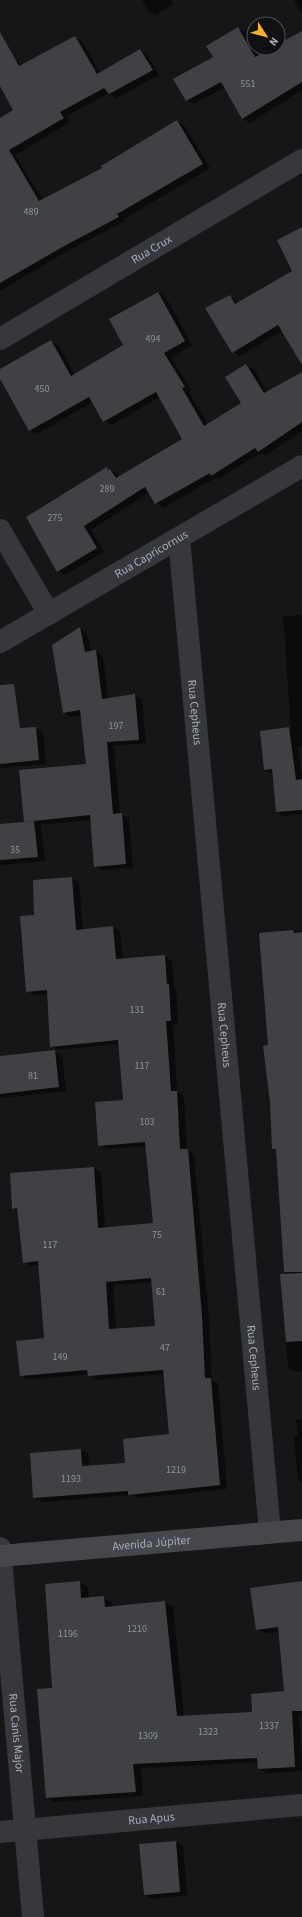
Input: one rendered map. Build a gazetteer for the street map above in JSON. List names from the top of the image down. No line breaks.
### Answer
{"streets":{"main road":["Avenida Júpiter"],"street":["Rua Crux","Rua Capricornus","Rua Cepheus","Rua Canis Major","Rua Apus"]},"crossings":[["Rua Capricornus","Rua Cepheus"],["Rua Cepheus","Avenida Júpiter"],["Avenida Júpiter","Rua Canis Major"],["Rua Canis Major","Rua Apus"]],"house_numbers":["551","489","494","450","289","275","197","35","131","117","81","103","75","117","61","47","149","1219","1193","1210","1196","1337","1323","1309"],"north":"bottom right"}
